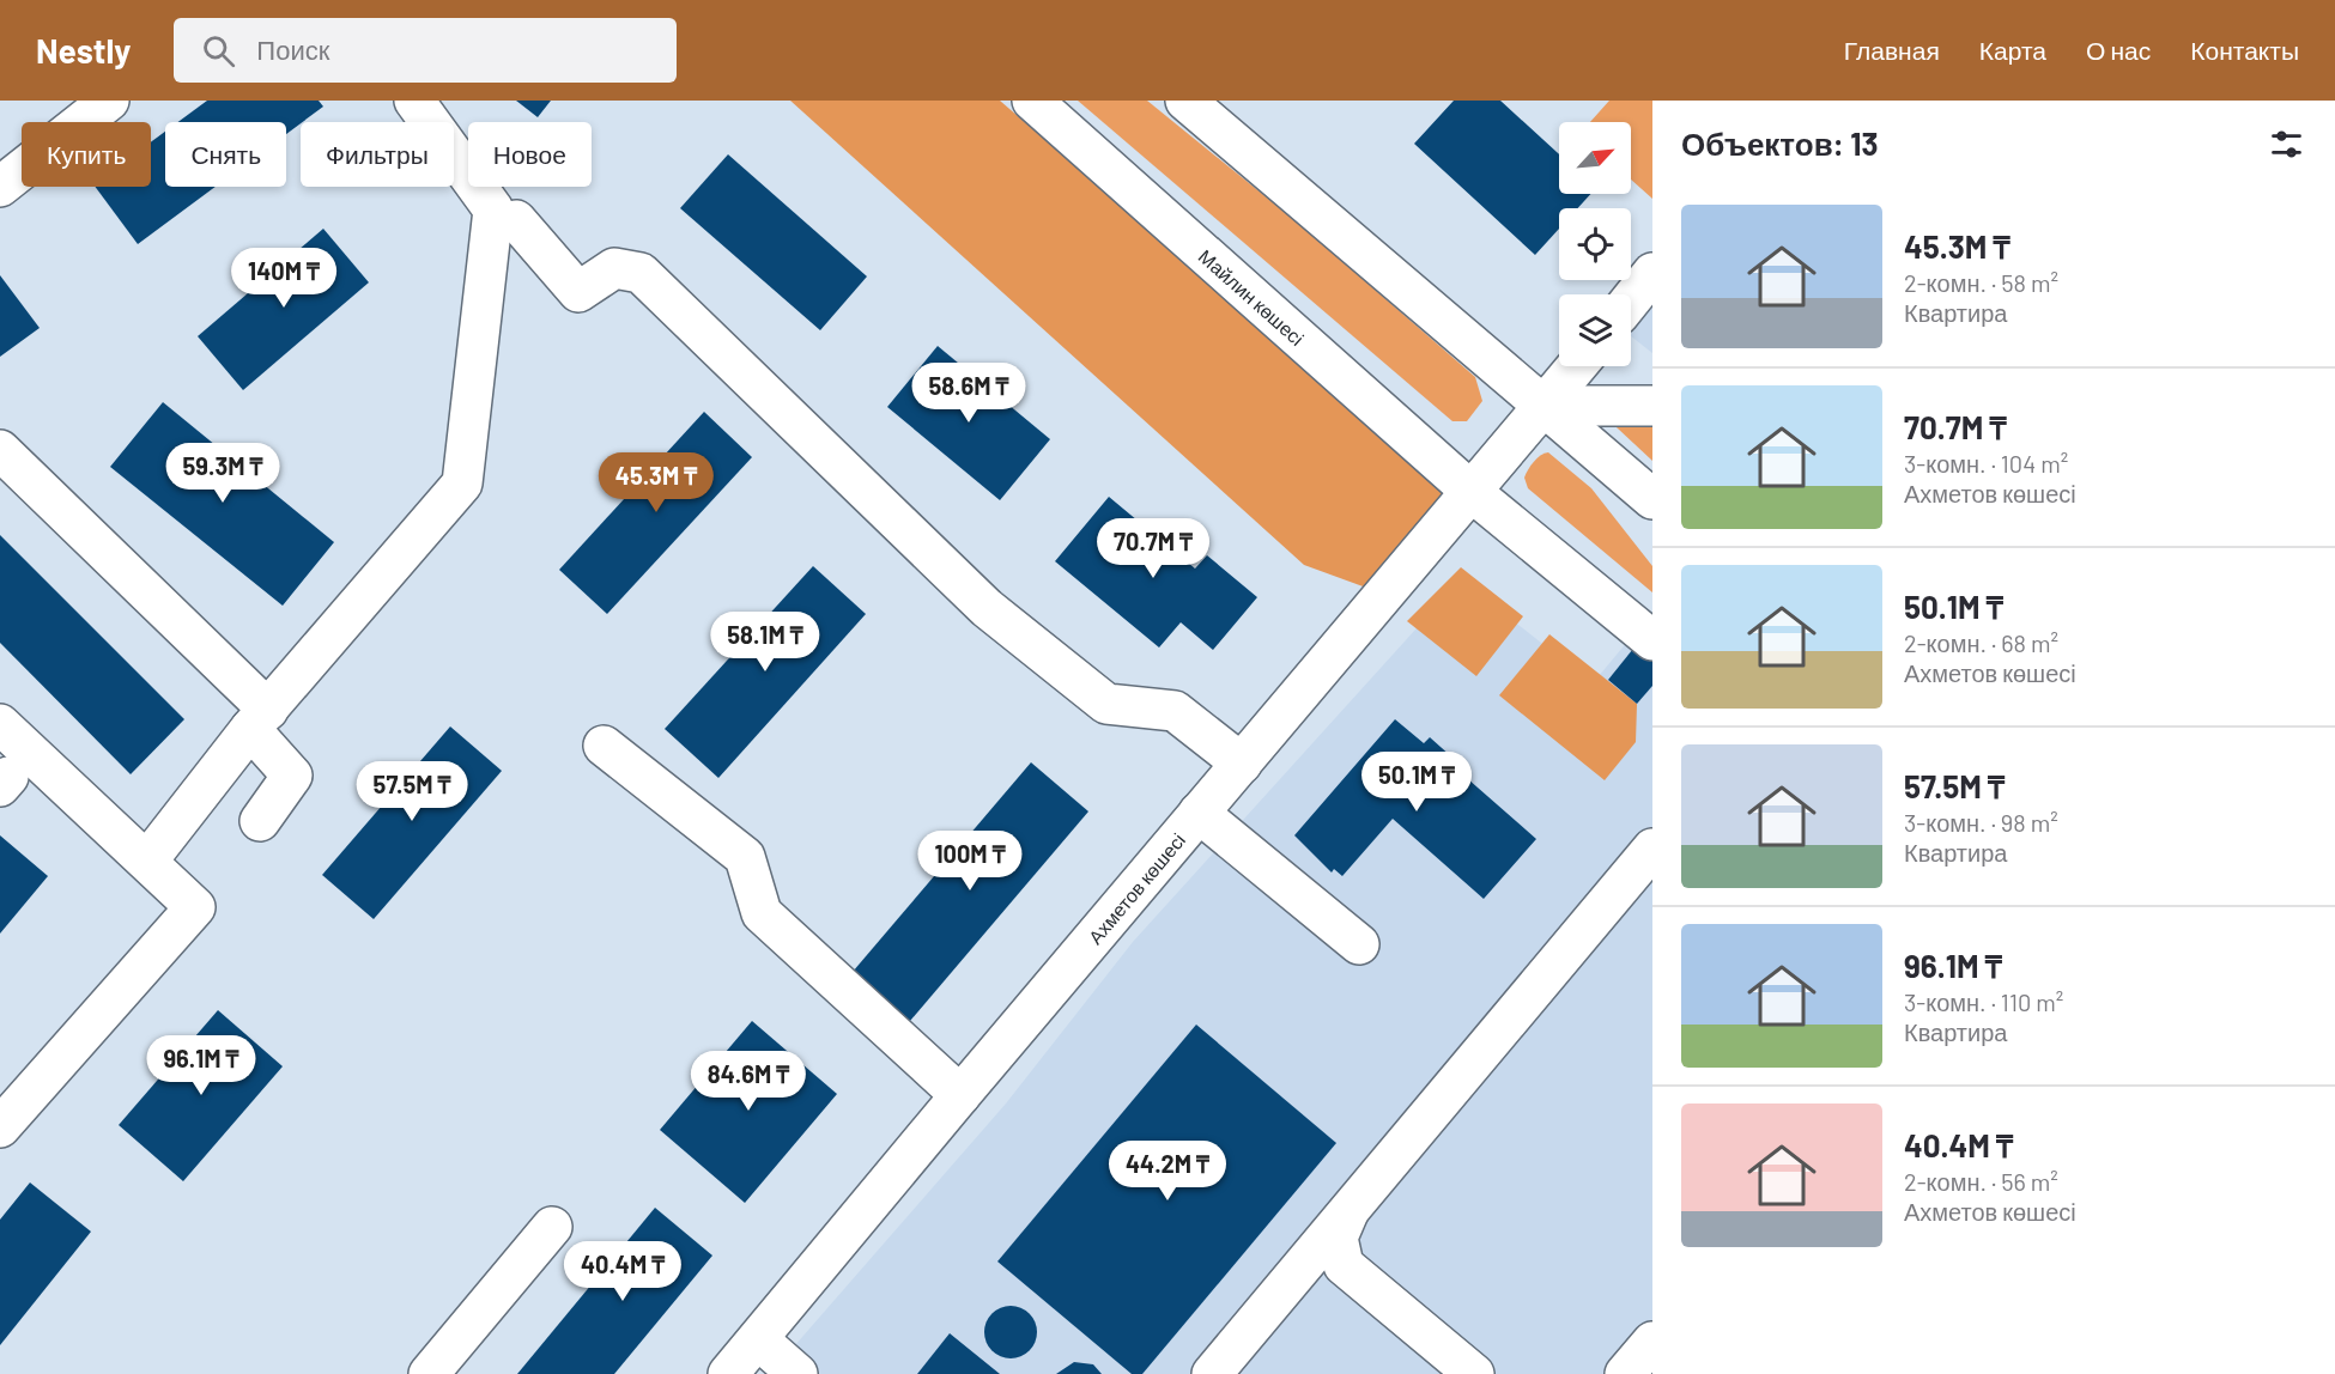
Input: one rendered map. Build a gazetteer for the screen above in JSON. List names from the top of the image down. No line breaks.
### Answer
{"streets":{"main road":["Майлин көшесі","Ахметов көшесі"]},"crossings":[["Майлин көшесі","Ахметов көшесі"]],"north":"top right","page":{"header":"Nestly","search":"Поиск","nav":["Главная","Карта","О нас","Контакты"],"heading":"Объектов: 13","chip":["Купить","Снять","Фильтры","Новое"],"list":[{"name":"45.3M ₸","note":"2-комн. · 58 m² · Квартира"},{"name":"70.7M ₸","note":"3-комн. · 104 m² · Ахметов көшесі"},{"name":"50.1M ₸","note":"2-комн. · 68 m² · Ахметов көшесі"},{"name":"57.5M ₸","note":"3-комн. · 98 m² · Квартира"},{"name":"96.1M ₸","note":"3-комн. · 110 m² · Квартира"},{"name":"40.4M ₸","note":"2-комн. · 56 m² · Ахметов көшесі"}],"price":["140M ₸","58.6M ₸","59.3M ₸","45.3M ₸","70.7M ₸","58.1M ₸","50.1M ₸","57.5M ₸","100M ₸","96.1M ₸","84.6M ₸","44.2M ₸","40.4M ₸"]}}
